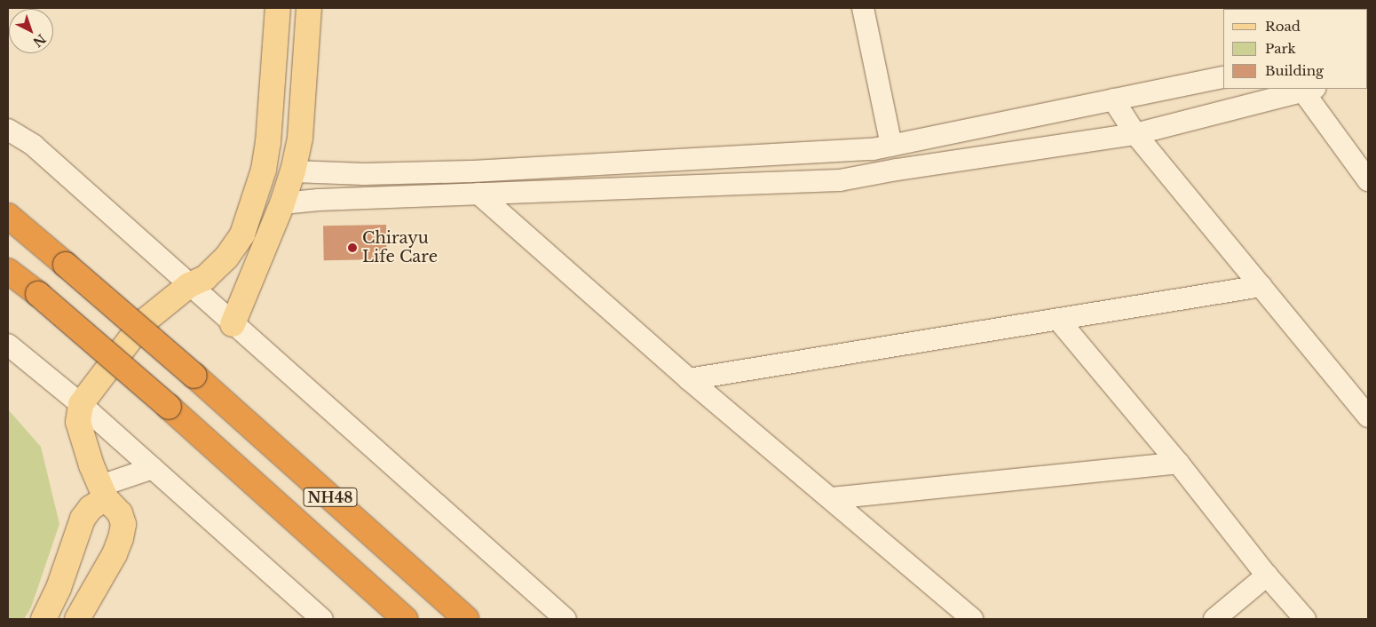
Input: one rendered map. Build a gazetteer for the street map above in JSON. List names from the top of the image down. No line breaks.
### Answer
{"streets":{"highway":["NH48"]},"places":["Chirayu Life Care"],"legend":["Road","Park","Building"],"north":"bottom right"}
